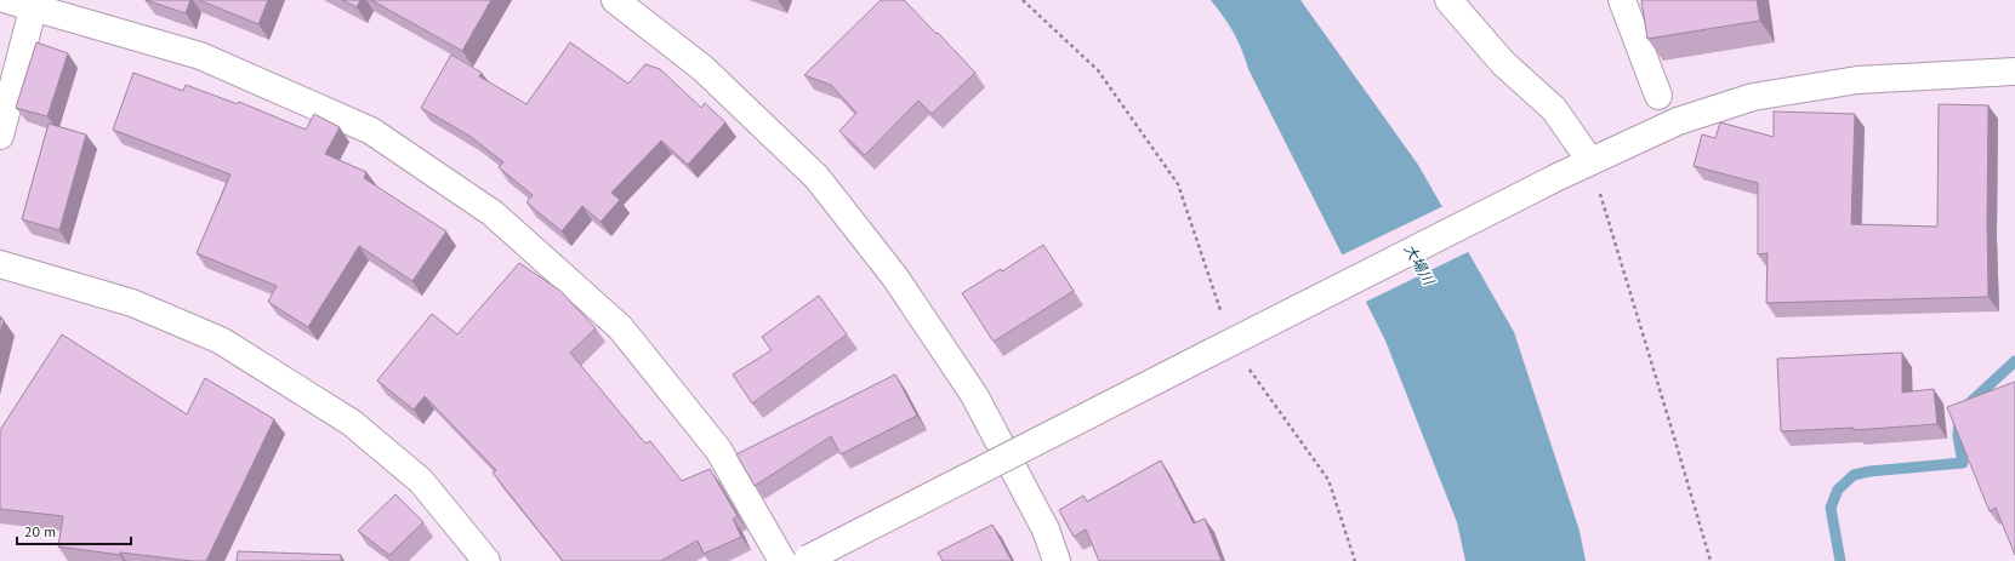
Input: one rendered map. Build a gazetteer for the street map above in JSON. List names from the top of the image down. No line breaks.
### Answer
{"water":["大場川"],"scale_bar":"20 m"}
